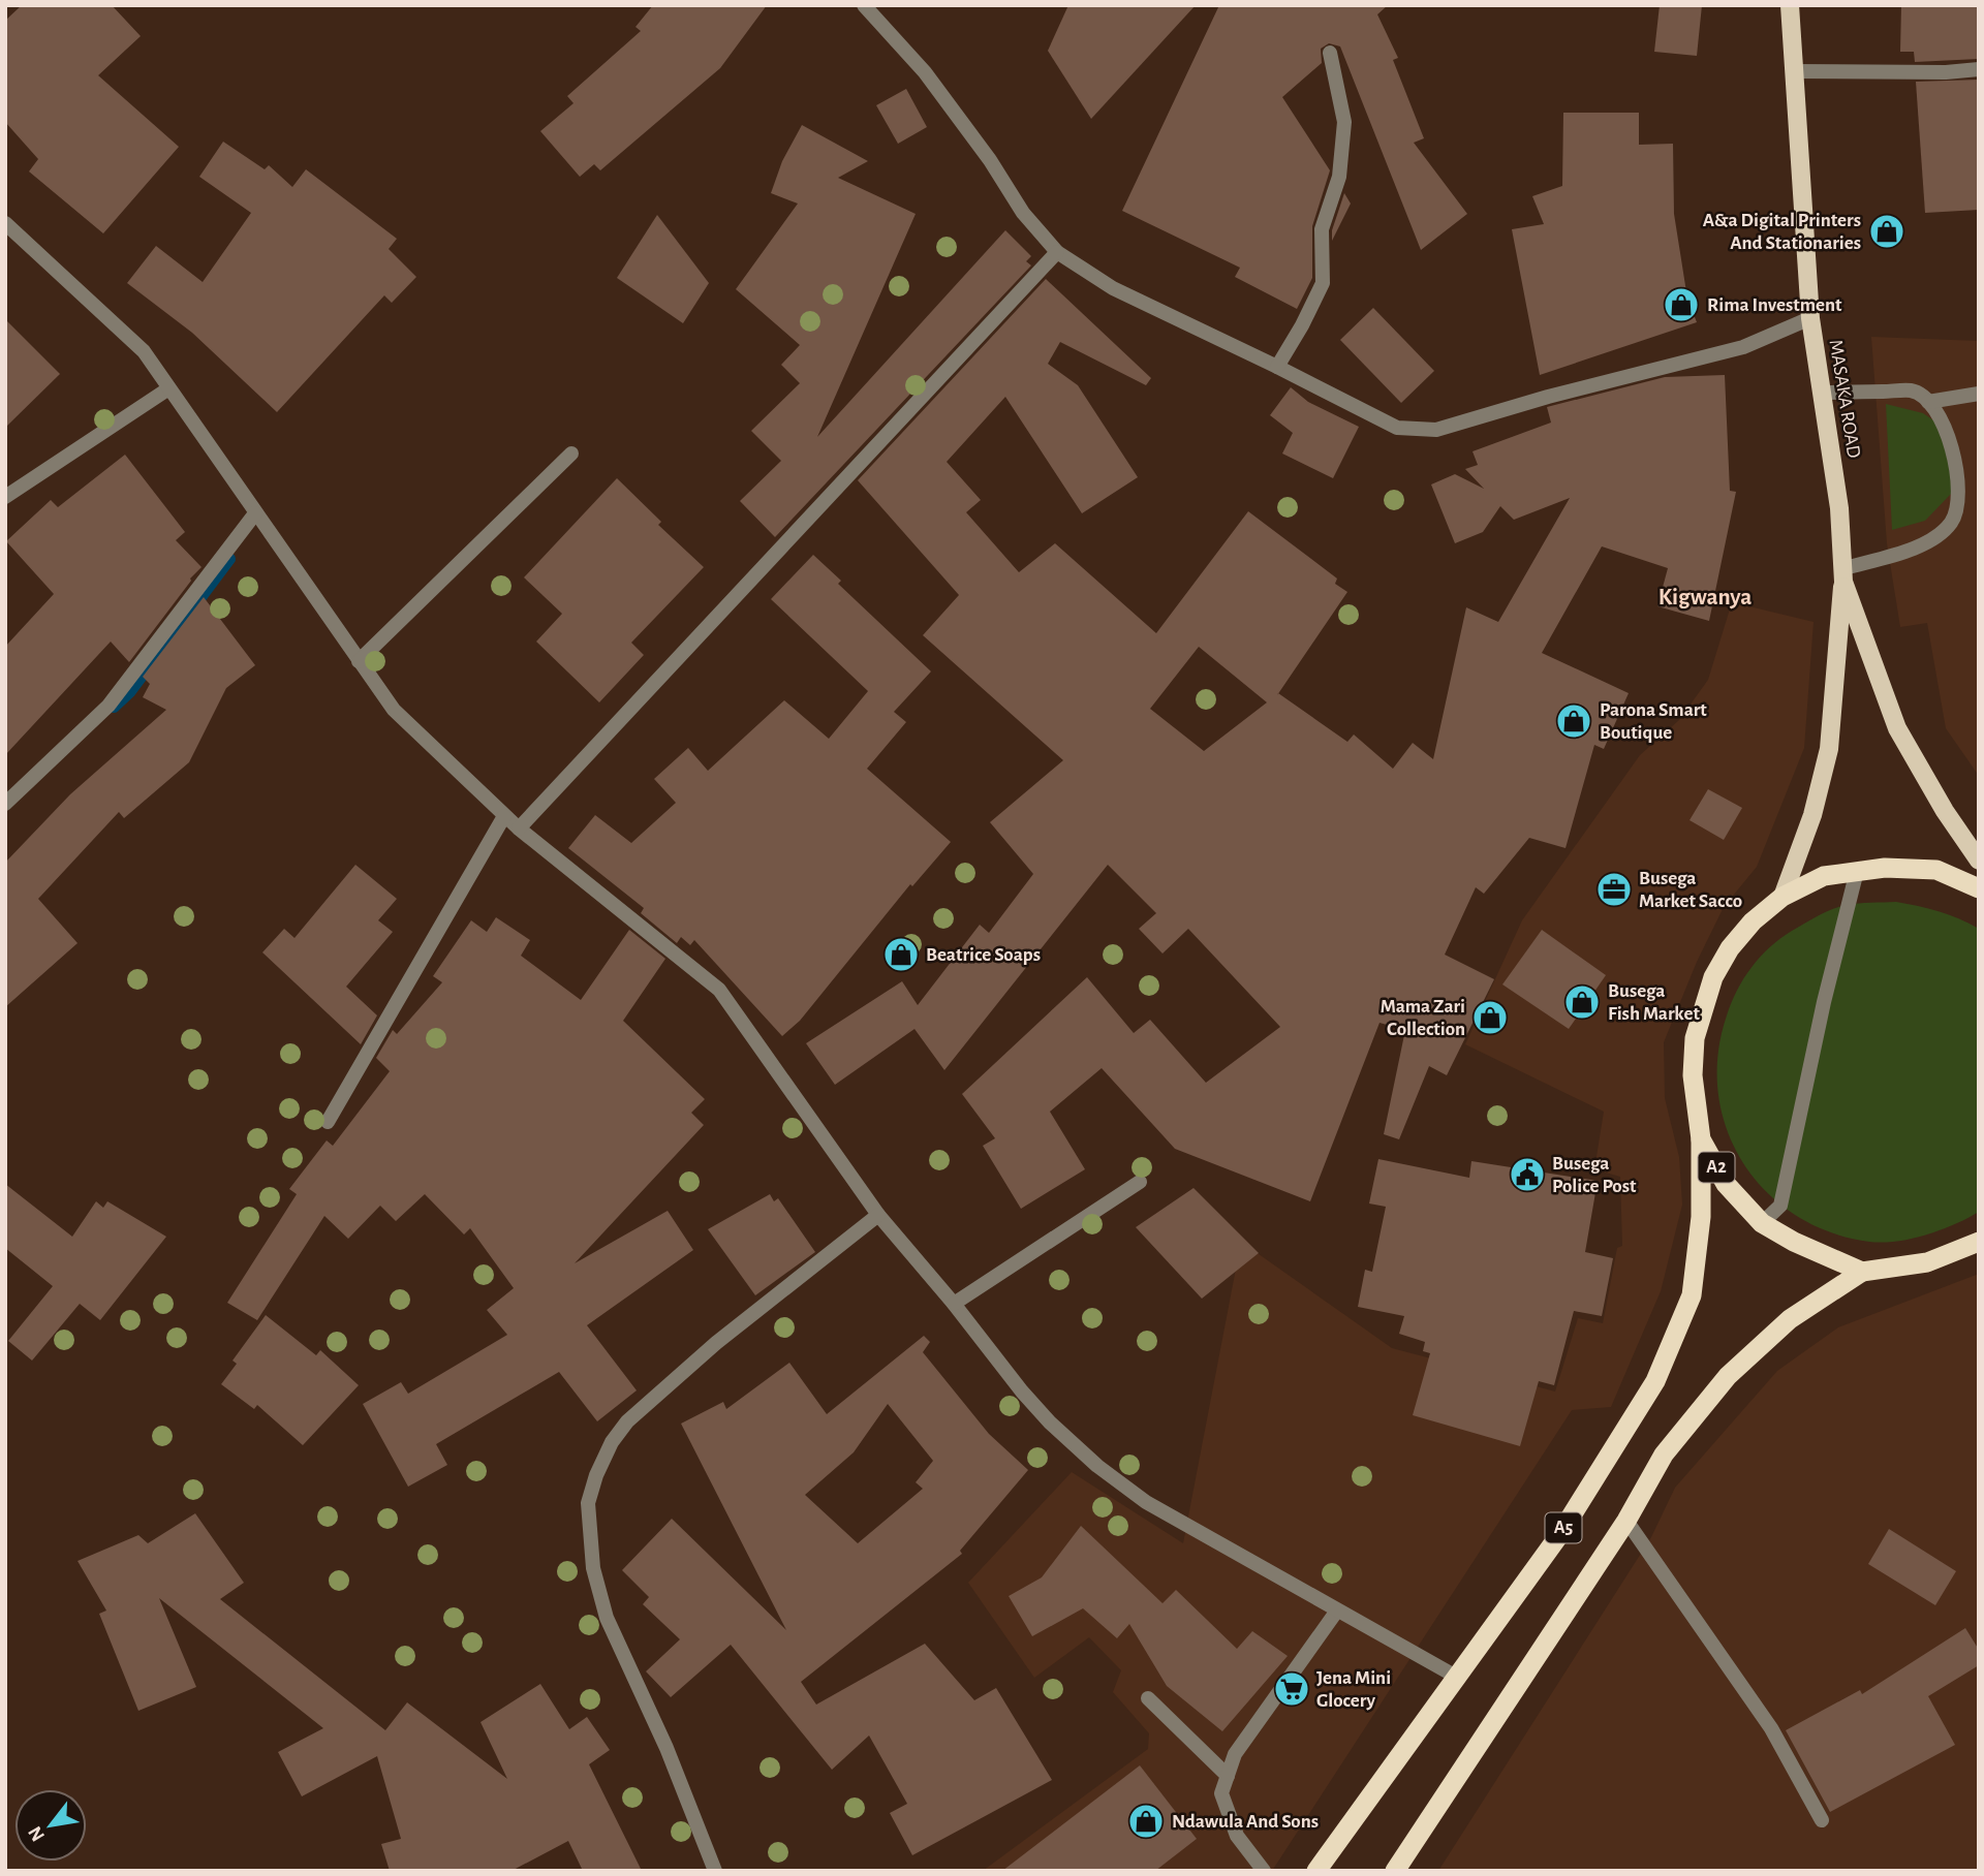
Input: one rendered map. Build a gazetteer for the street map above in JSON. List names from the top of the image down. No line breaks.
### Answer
{"streets":{"highway":["A2","A5"],"main road":["MASAKA ROAD"]},"crossings":[["MASAKA ROAD","A2"],["A2","A5"]],"districts":["Kigwanya"],"places":{"shop":["A&a Digital Printers And Stationaries","Rima Investment","Parona Smart Boutique","Beatrice Soaps","Busega Fish Market","Mama Zari Collection","Ndawula And Sons"],"office":["Busega Market Sacco"],"public building":["Busega Police Post"],"supermarket":["Jena Mini Glocery"]},"north":"bottom left"}
